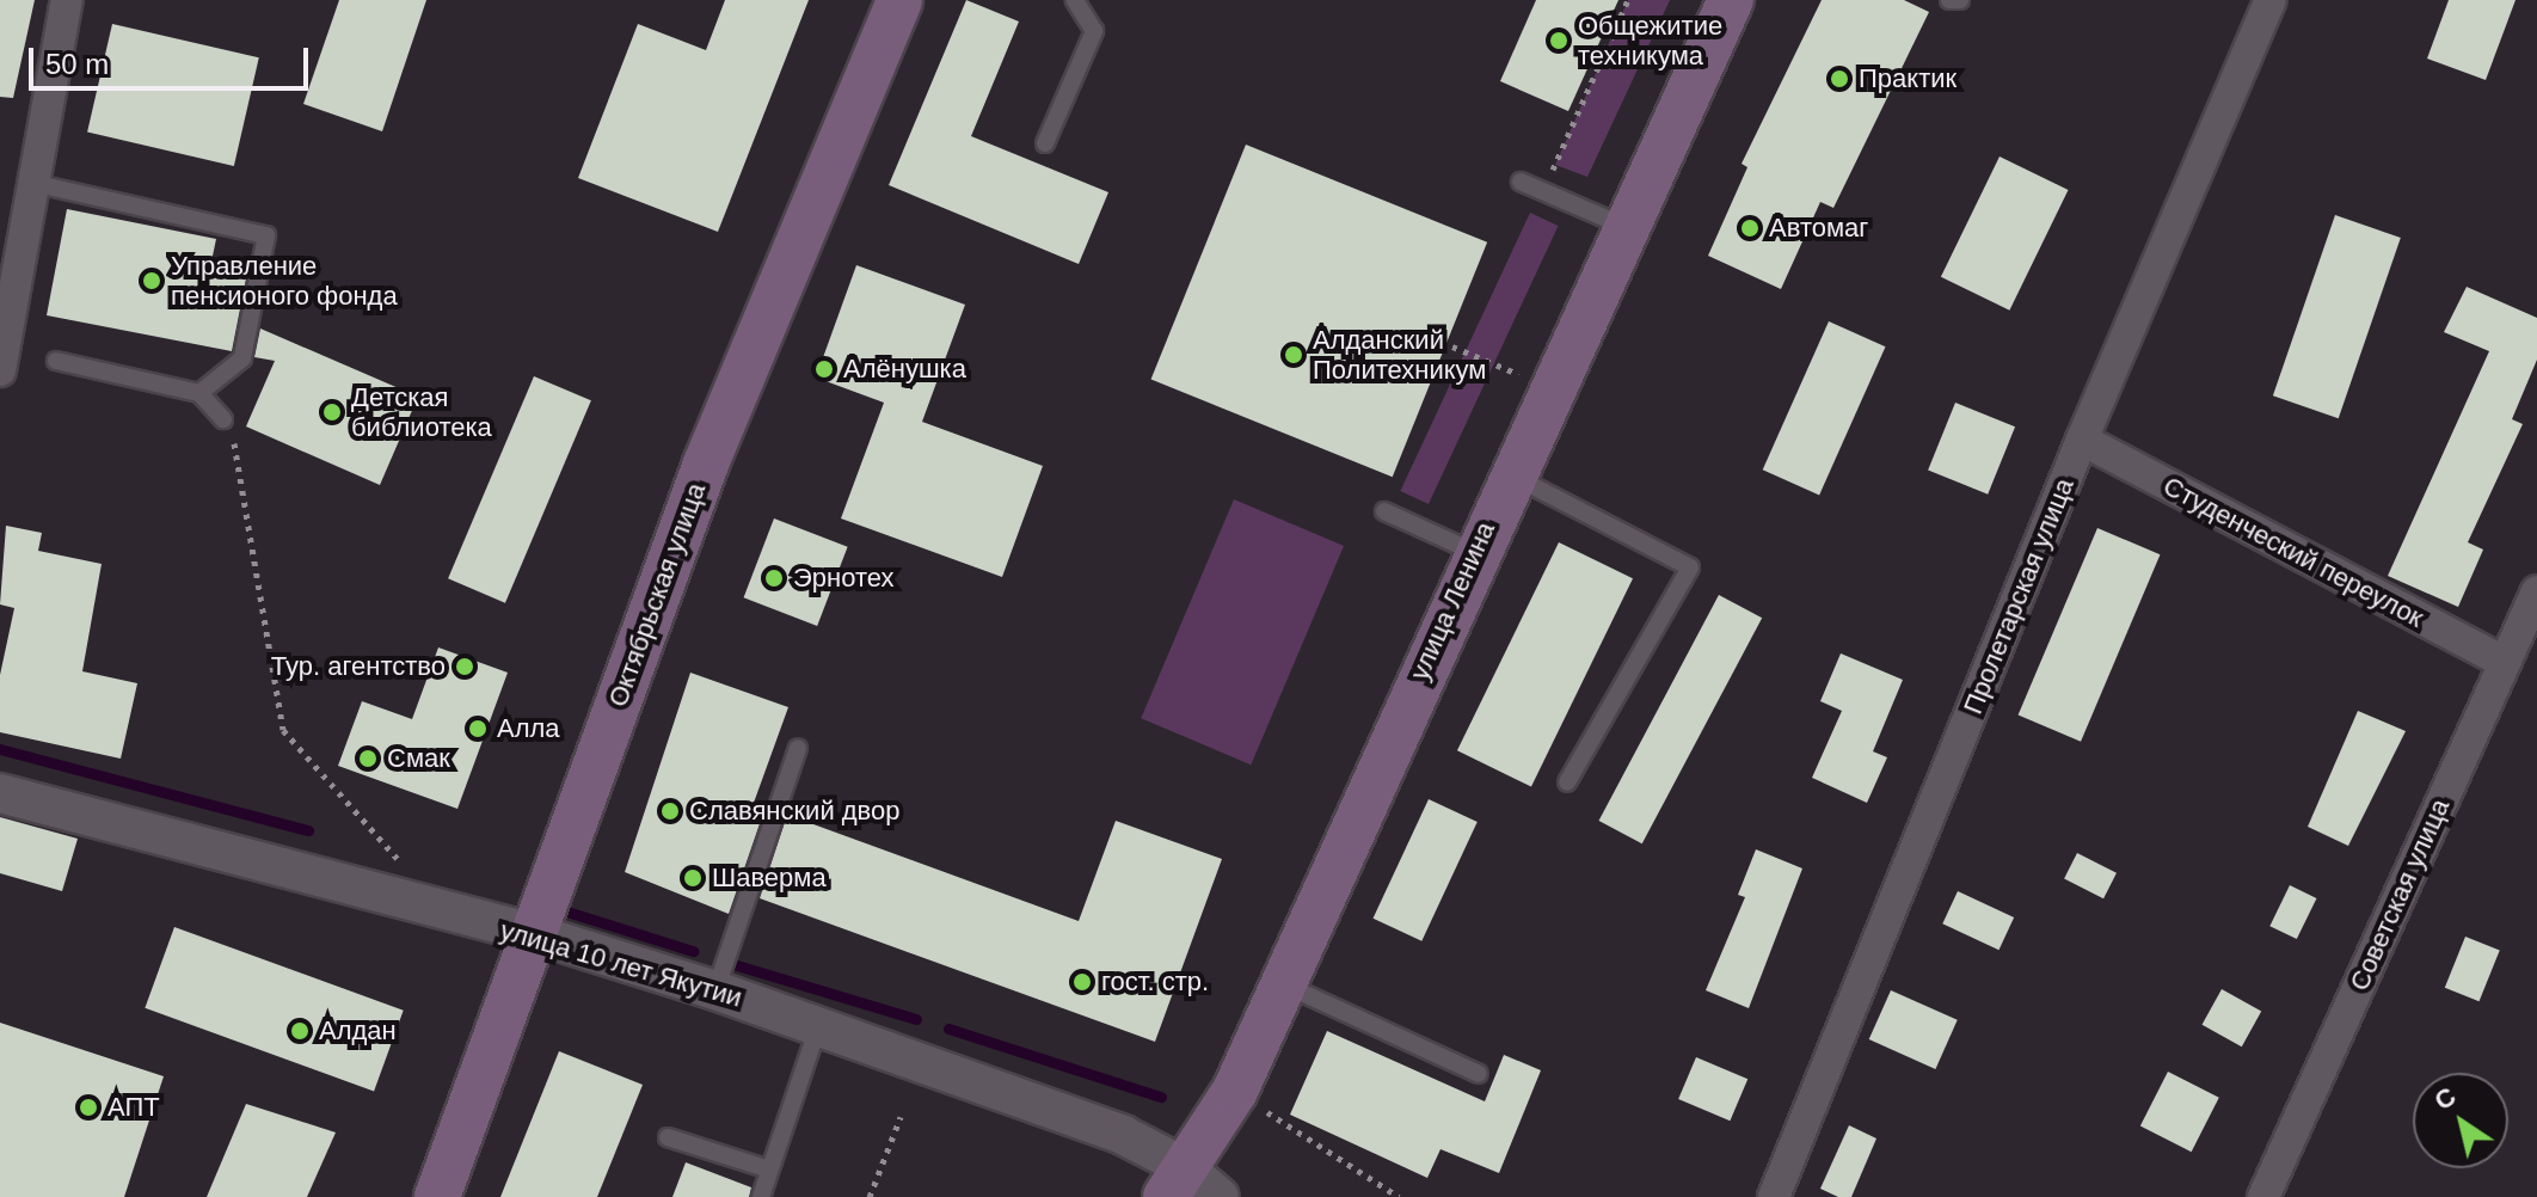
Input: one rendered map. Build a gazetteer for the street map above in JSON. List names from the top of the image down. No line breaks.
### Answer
{"streets":{"main road":["Октябрьская улица","улица Ленина"],"street":["Студенческий переулок","Пролетарская улица","Советская улица","улица 10 лет Якутии"]},"crossings":[["Студенческий переулок","Пролетарская улица"],["Студенческий переулок","Советская улица"],["Октябрьская улица","улица 10 лет Якутии"],["улица Ленина","улица 10 лет Якутии"]],"places":["Общежитие техникума","Практик","Автомаг","Управление пенсионого фонда","Алданский Политехникум","Алёнушка","Детская библиотека","Эрнотех","Тур. агентство","Алла","Смак","Славянский двор","Шаверма","гост. стр.","Алдан","АПТ"],"scale_bar":"50 m","north":"top left"}
